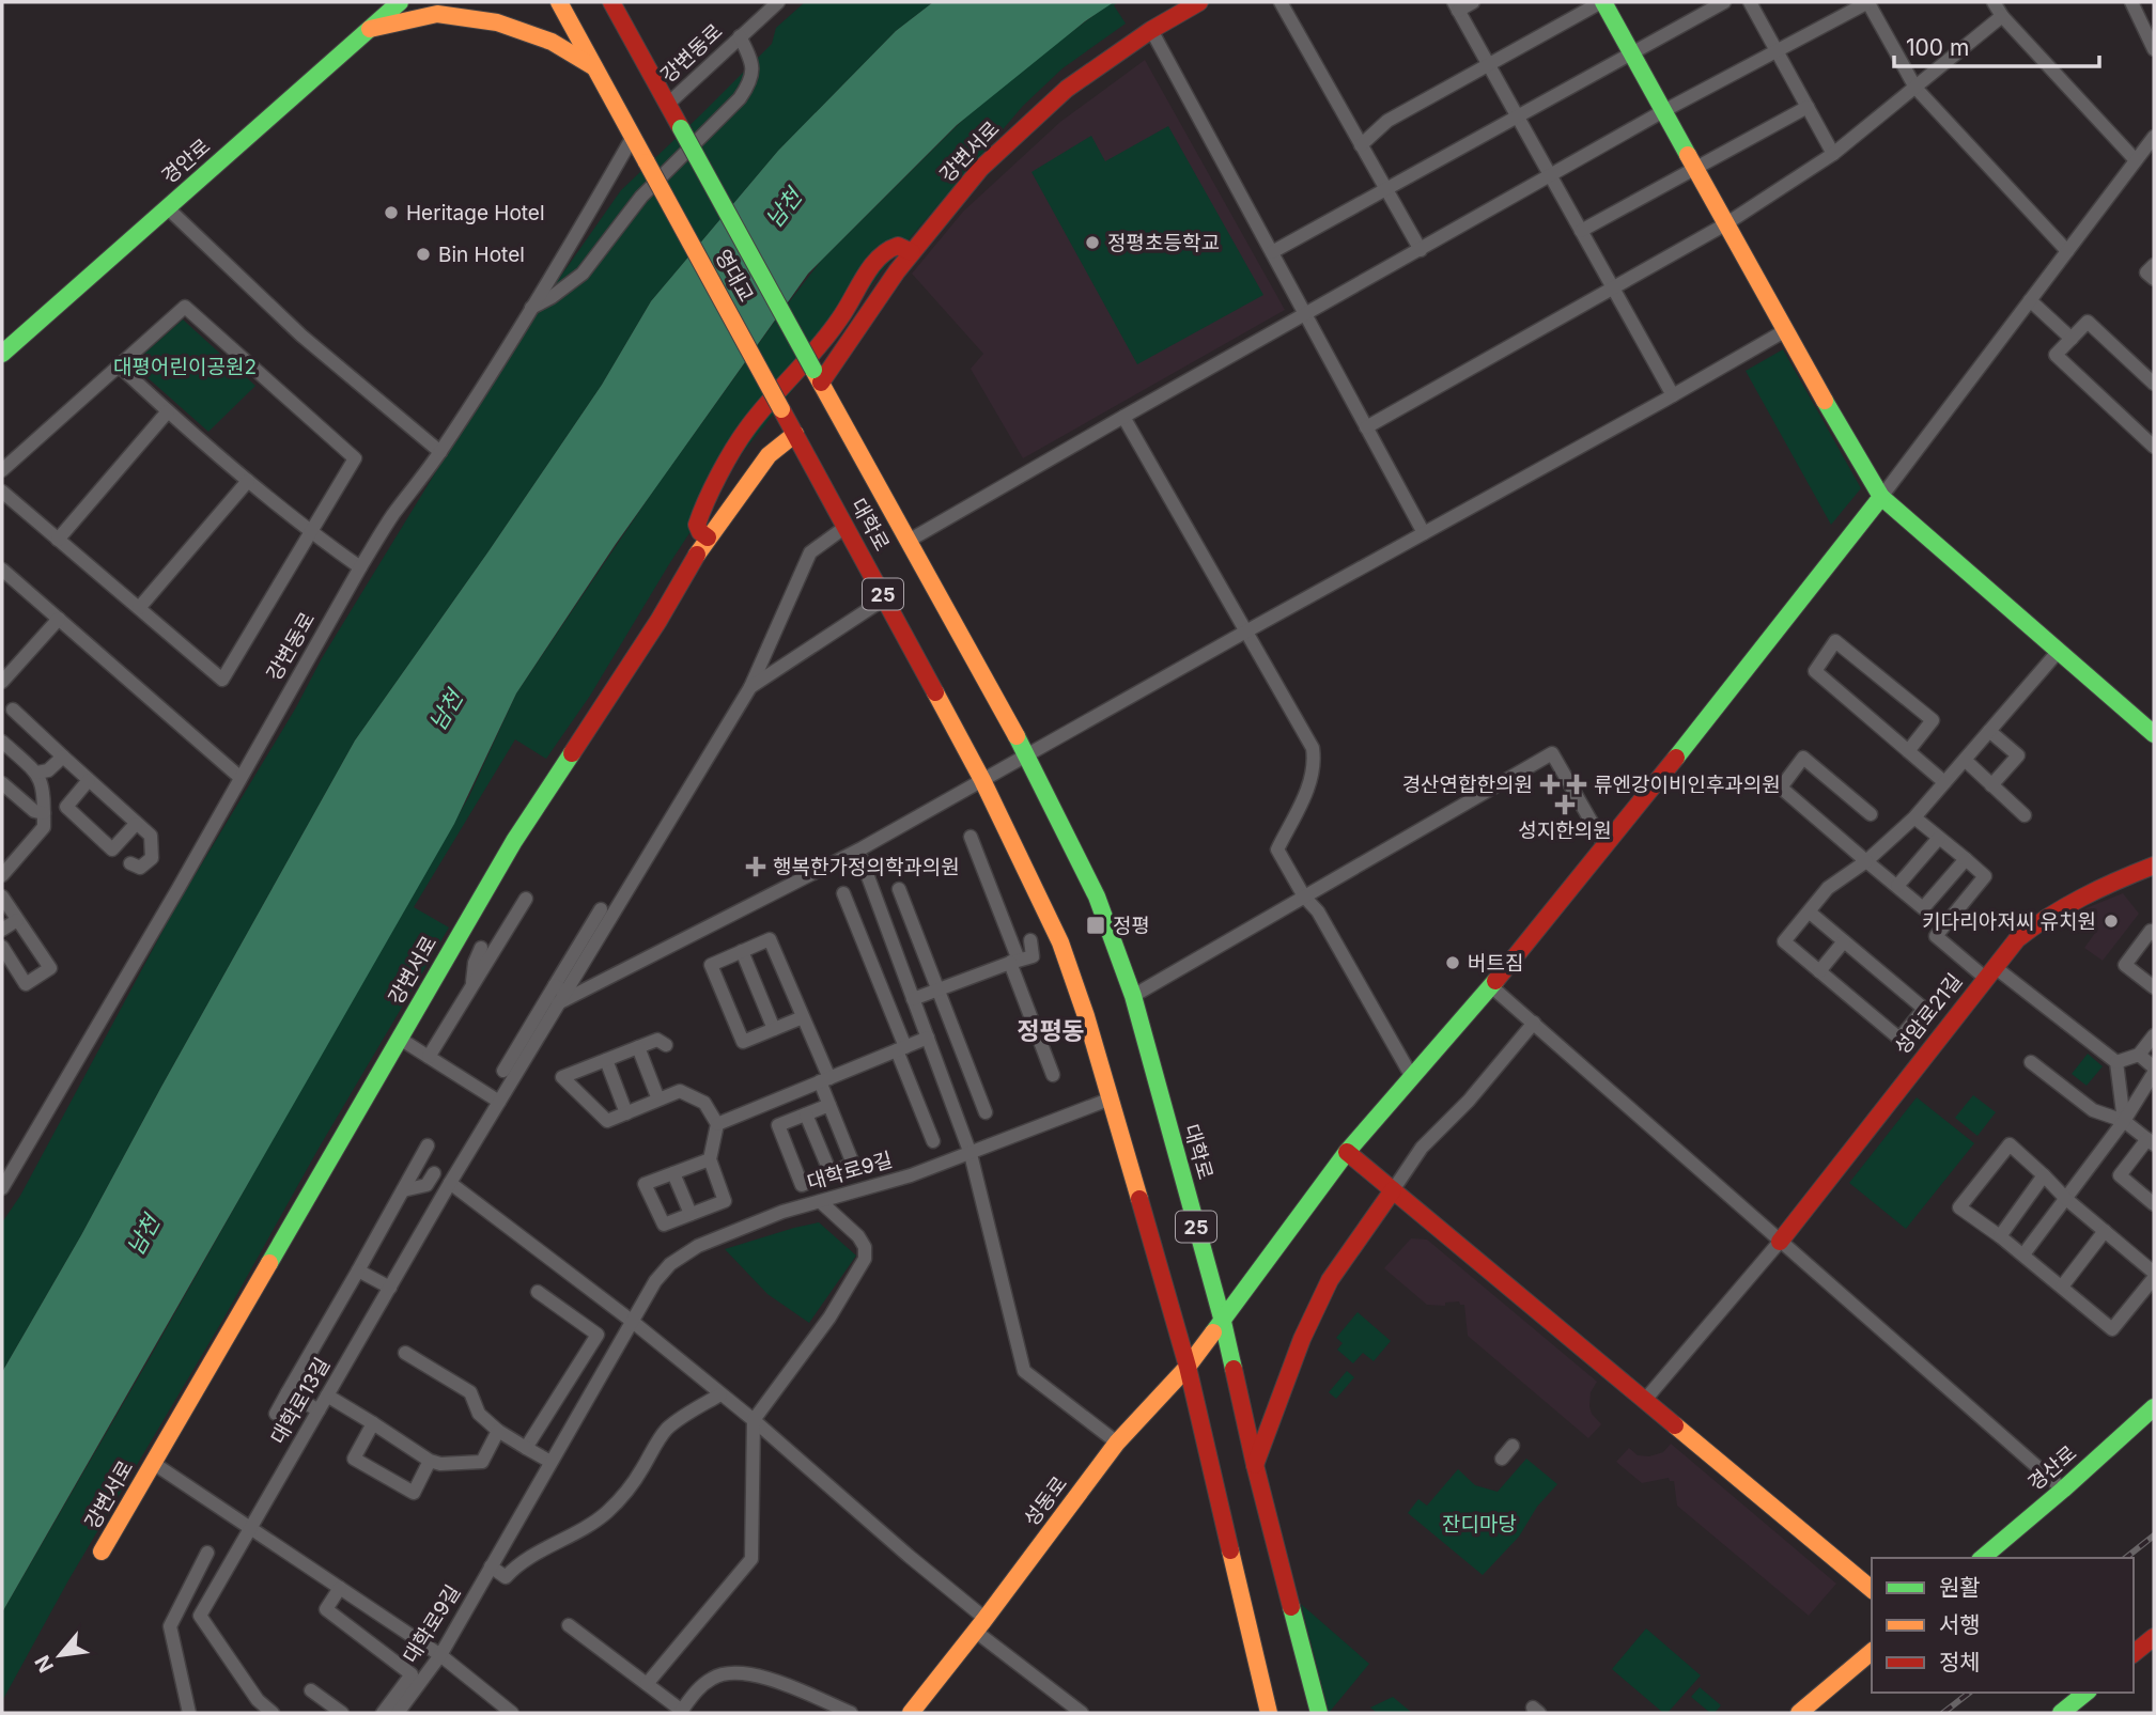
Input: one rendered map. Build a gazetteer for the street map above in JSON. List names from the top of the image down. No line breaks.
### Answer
{"streets":{"street":["강변동로","강변서로","경안로","영대교","대학로","25","성암로21길","대학로9길","대학로13길","경산로","성동로"]},"crossings":[["강변동로","영대교"],["강변동로","25"],["강변서로","영대교"],["강변서로","대학로"],["영대교","대학로"],["영대교","25"],["대학로","대학로9길"],["대학로","성동로"]],"districts":["정평동"],"water":["남천"],"parks":["대평어린이공원2","잔디마당"],"places":{"other":["Heritage Hotel","정평초등학교","Bin Hotel","키다리아저씨 유치원","버트짐"],"health":["경산연합한의원","류엔강이비인후과의원","성지한의원","행복한가정의학과의원"],"transit":["정평"]},"legend":["원활","서행","정체"],"scale_bar":"100 m","north":"bottom left"}
